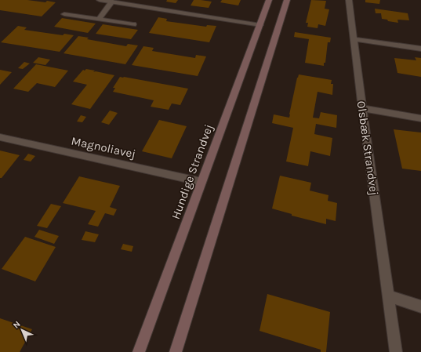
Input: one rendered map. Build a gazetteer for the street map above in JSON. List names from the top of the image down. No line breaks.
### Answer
{"streets":{"main road":["Hundige Strandvej"],"street":["Magnoliavej","Olsbæk Strandvej"]},"crossings":[["Magnoliavej","Hundige Strandvej"]],"north":"top left"}
